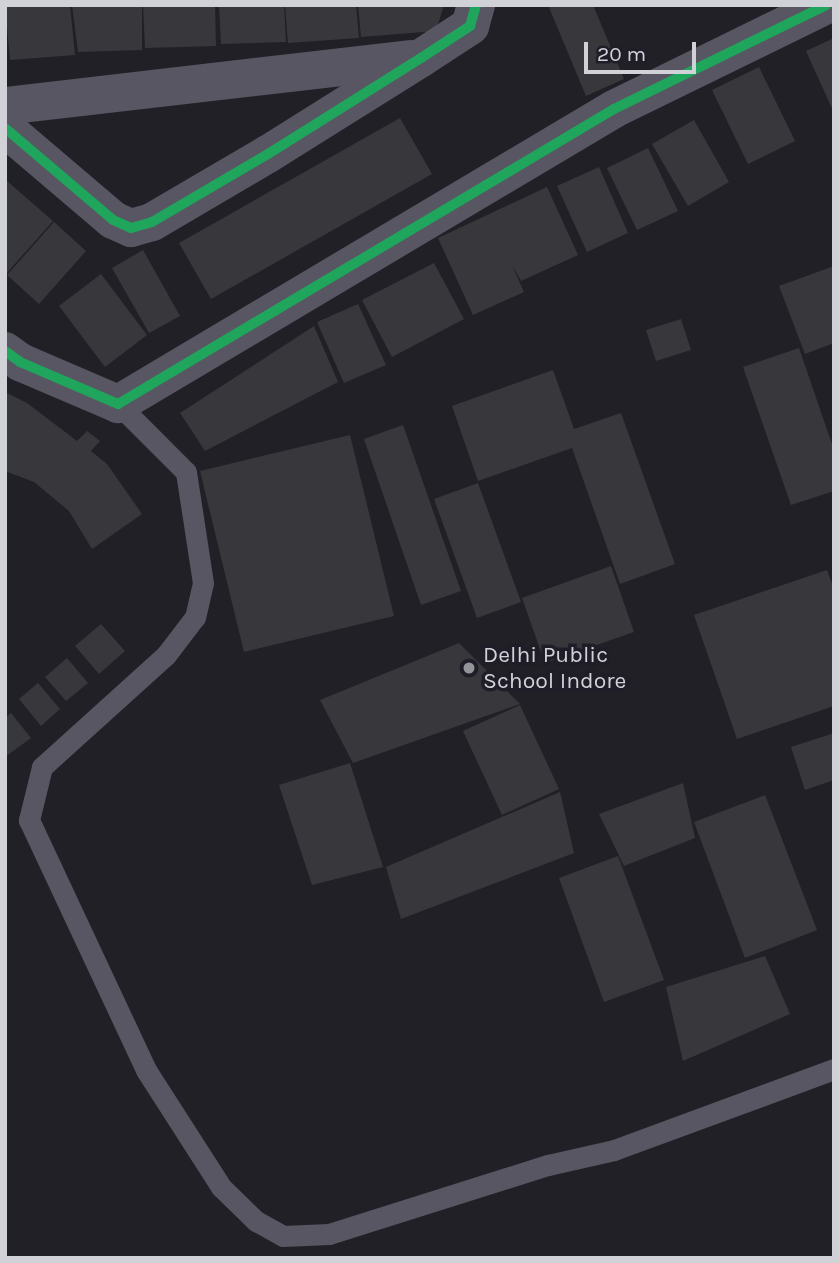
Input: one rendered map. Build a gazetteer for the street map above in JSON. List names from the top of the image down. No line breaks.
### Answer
{"places":["Delhi Public School Indore"],"scale_bar":"20 m"}
